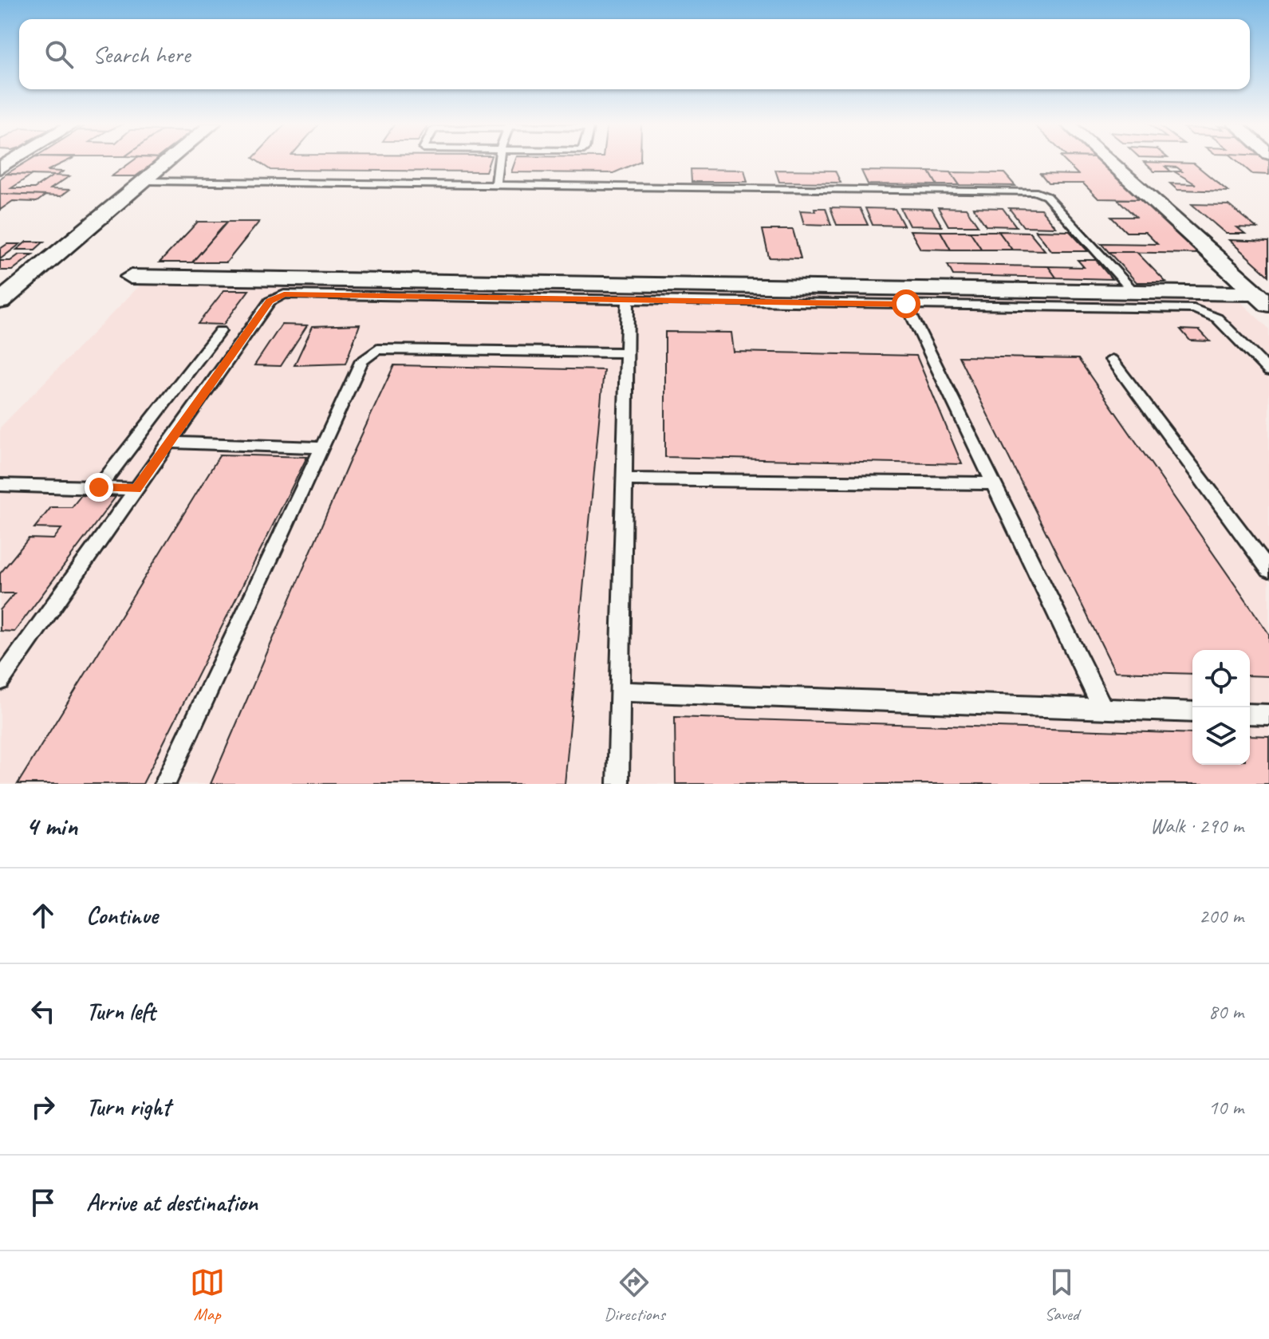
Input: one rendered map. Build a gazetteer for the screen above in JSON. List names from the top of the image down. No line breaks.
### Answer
{"page":{"search":"Search here","heading":["4 min","Walk · 290 m"],"list":[["Continue","200 m"],["Turn left","80 m"],["Turn right","10 m"],"Arrive at destination"],"nav":["Map","Directions","Saved"]}}
